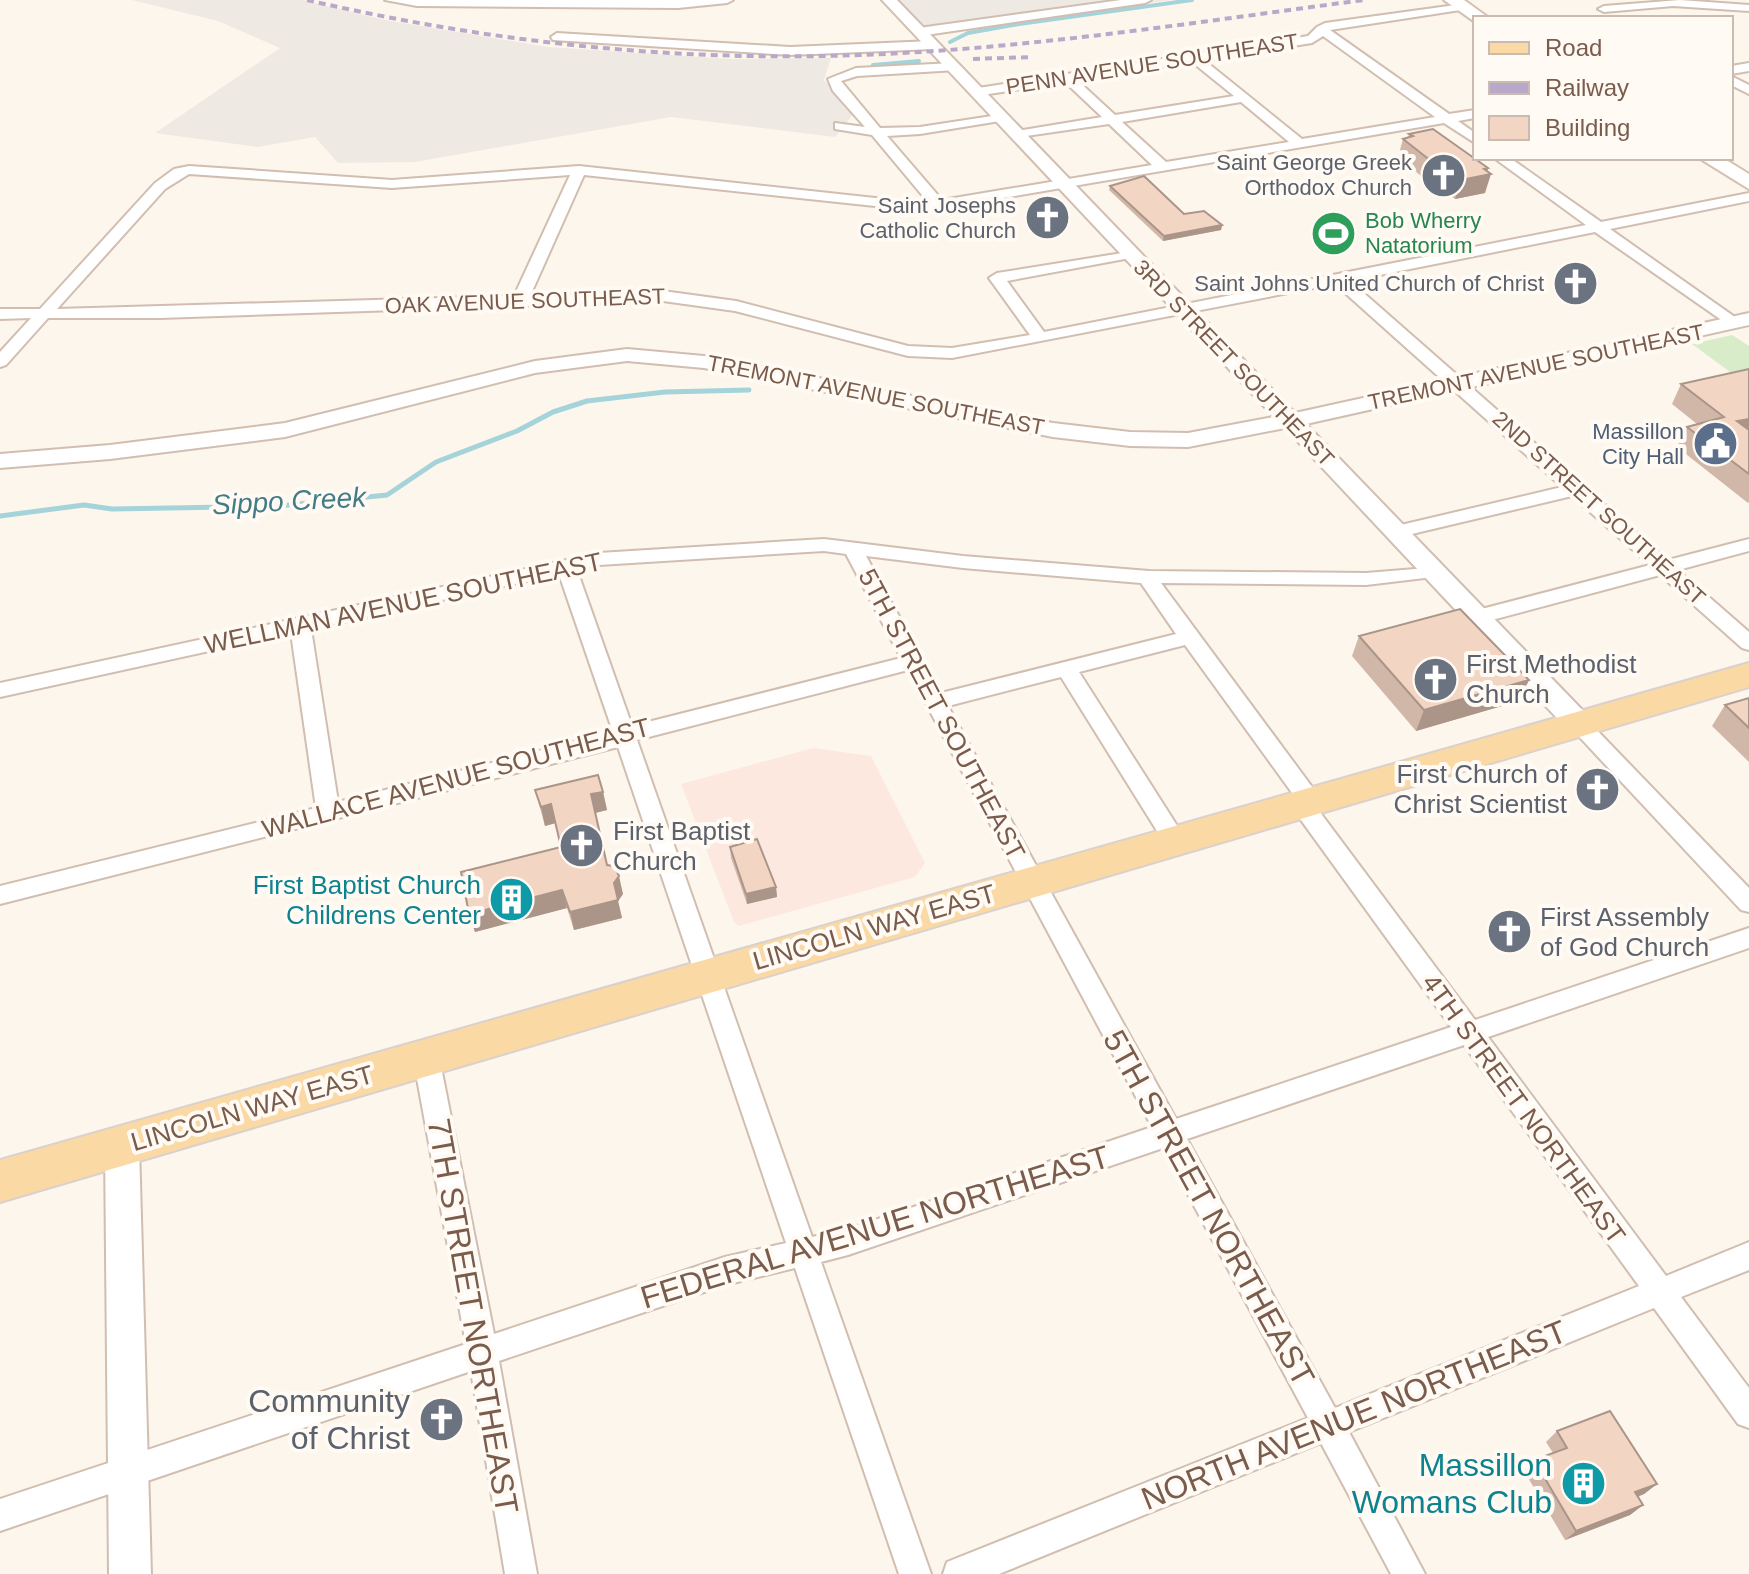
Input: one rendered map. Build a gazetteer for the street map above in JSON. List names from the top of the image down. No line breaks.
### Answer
{"streets":{"main road":["LINCOLN WAY EAST"],"street":["PENN AVENUE SOUTHEAST","OAK AVENUE SOUTHEAST","3RD STREET SOUTHEAST","TREMONT AVENUE SOUTHEAST","2ND STREET SOUTHEAST","WELLMAN AVENUE SOUTHEAST","5TH STREET SOUTHEAST","WALLACE AVENUE SOUTHEAST","4TH STREET NORTHEAST","5TH STREET NORTHEAST","FEDERAL AVENUE NORTHEAST","7TH STREET NORTHEAST","NORTH AVENUE NORTHEAST"]},"crossings":[["PENN AVENUE SOUTHEAST","3RD STREET SOUTHEAST"],["OAK AVENUE SOUTHEAST","3RD STREET SOUTHEAST"],["OAK AVENUE SOUTHEAST","2ND STREET SOUTHEAST"],["3RD STREET SOUTHEAST","TREMONT AVENUE SOUTHEAST"],["3RD STREET SOUTHEAST","WELLMAN AVENUE SOUTHEAST"],["3RD STREET SOUTHEAST","LINCOLN WAY EAST"],["TREMONT AVENUE SOUTHEAST","2ND STREET SOUTHEAST"],["WELLMAN AVENUE SOUTHEAST","5TH STREET SOUTHEAST"],["WELLMAN AVENUE SOUTHEAST","4TH STREET NORTHEAST"],["5TH STREET SOUTHEAST","WALLACE AVENUE SOUTHEAST"],["5TH STREET SOUTHEAST","LINCOLN WAY EAST"],["5TH STREET SOUTHEAST","5TH STREET NORTHEAST"],["LINCOLN WAY EAST","4TH STREET NORTHEAST"],["LINCOLN WAY EAST","5TH STREET NORTHEAST"],["LINCOLN WAY EAST","7TH STREET NORTHEAST"],["4TH STREET NORTHEAST","FEDERAL AVENUE NORTHEAST"],["4TH STREET NORTHEAST","NORTH AVENUE NORTHEAST"],["5TH STREET NORTHEAST","FEDERAL AVENUE NORTHEAST"],["5TH STREET NORTHEAST","NORTH AVENUE NORTHEAST"],["FEDERAL AVENUE NORTHEAST","7TH STREET NORTHEAST"]],"water":["Sippo Creek"],"places":{"church":["Saint George Greek Orthodox Church","Saint Josephs Catholic Church","Saint Johns United Church of Christ","First Methodist Church","First Church of Christ Scientist","First Baptist Church","First Assembly of God Church","Community of Christ"],"sports":["Bob Wherry Natatorium"],"public building":["Massillon City Hall"],"building":["First Baptist Church Childrens Center","Massillon Womans Club"]},"legend":["Road","Railway","Building"]}
